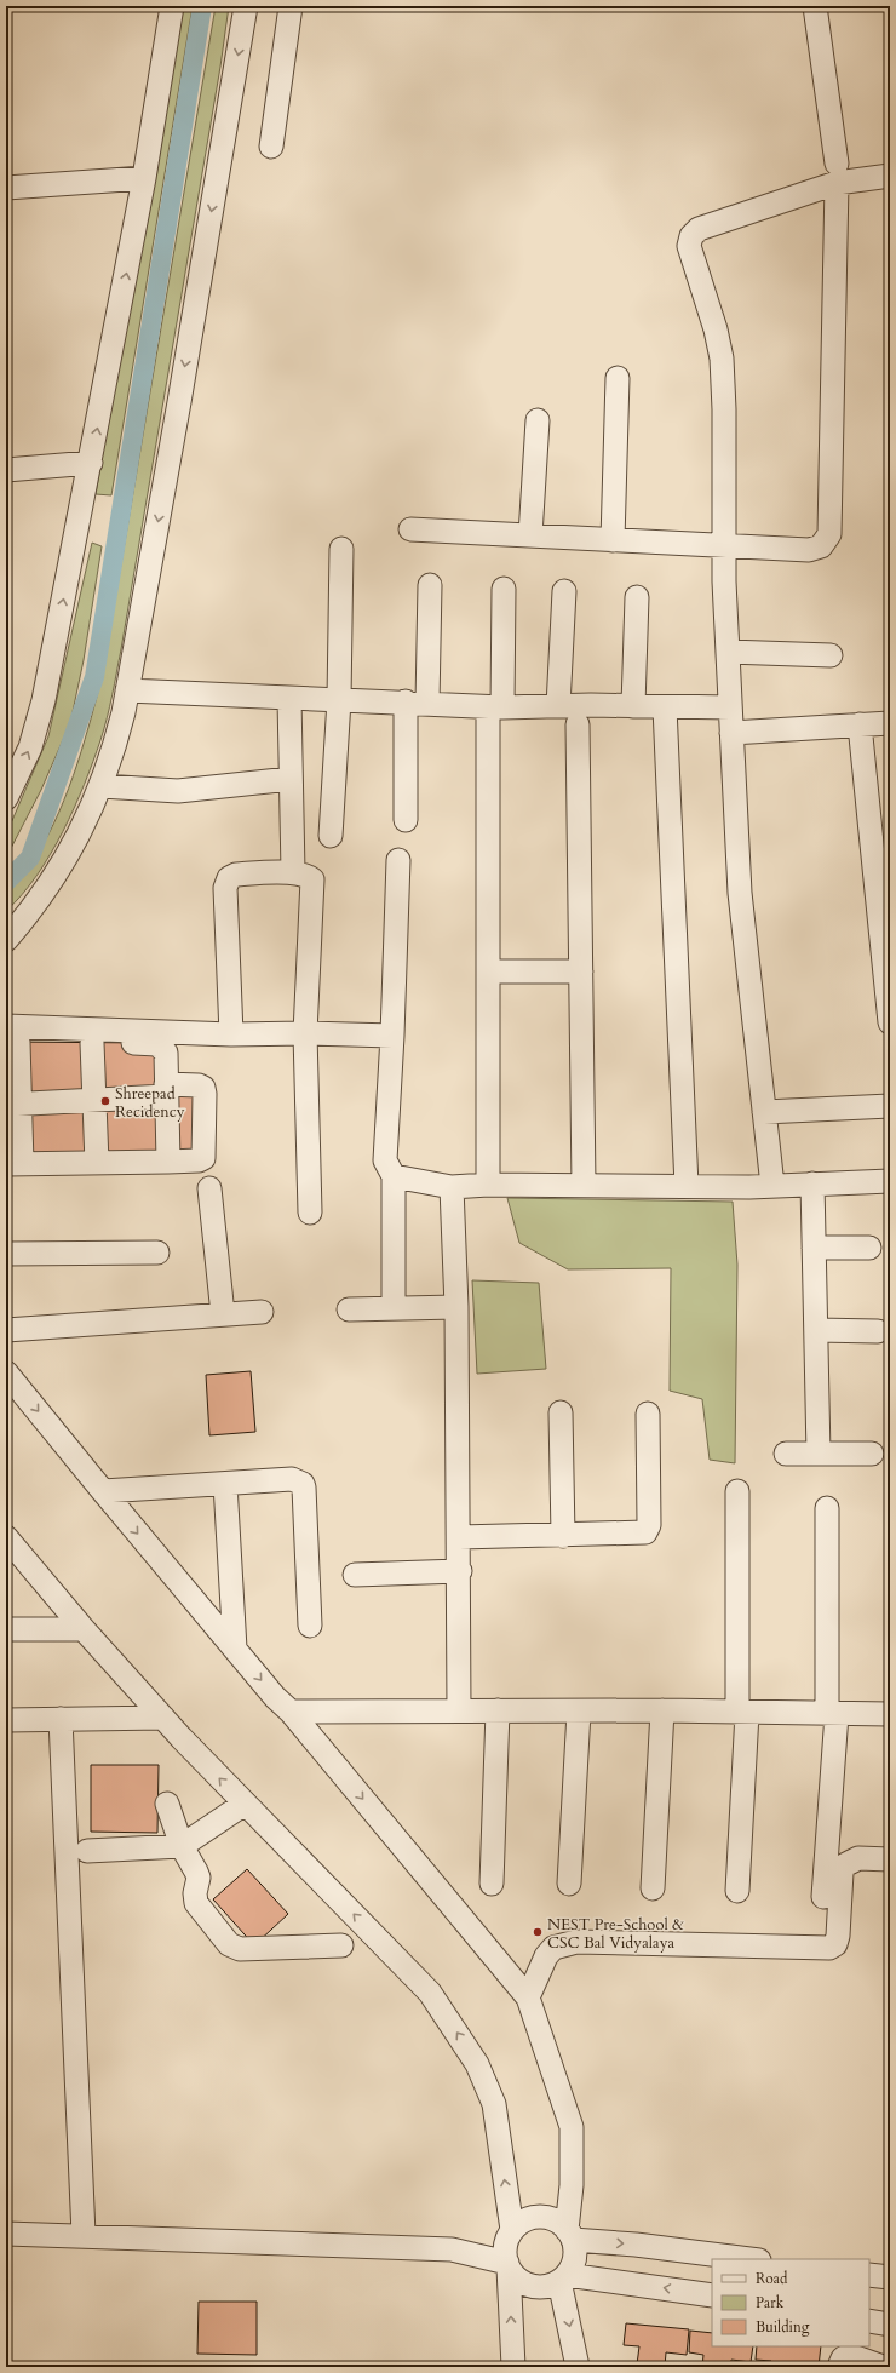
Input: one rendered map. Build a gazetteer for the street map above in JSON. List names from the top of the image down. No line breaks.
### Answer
{"places":["Shreepad Recidency","NEST Pre-School & CSC Bal Vidyalaya"],"legend":["Road","Park","Building"]}
